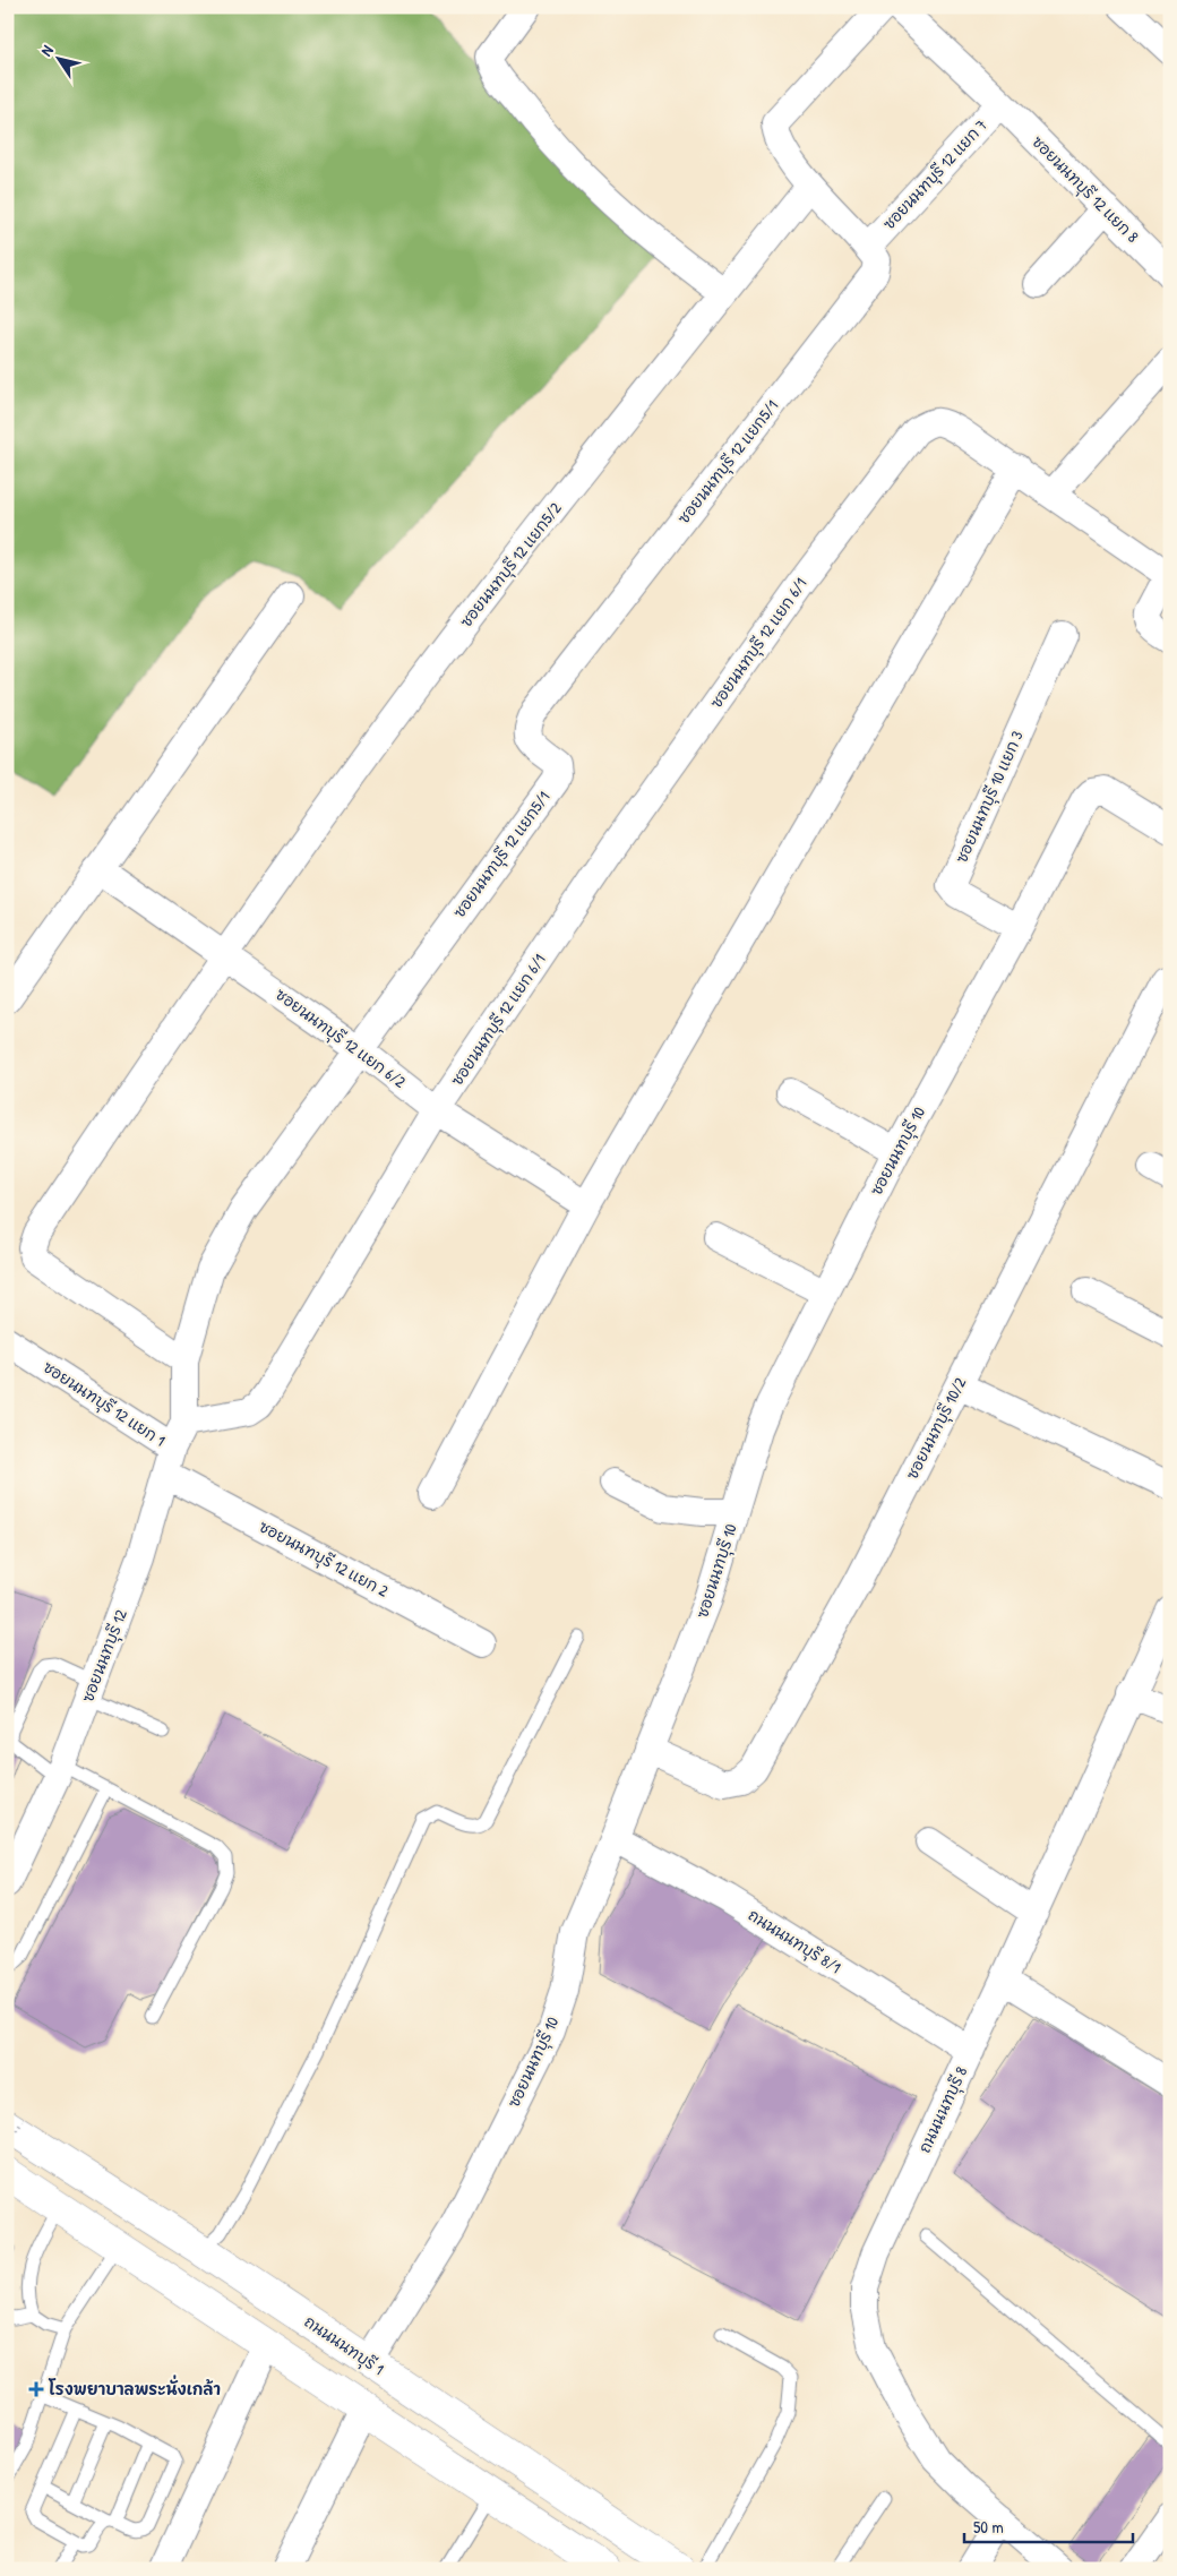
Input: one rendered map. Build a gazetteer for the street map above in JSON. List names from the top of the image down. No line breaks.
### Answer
{"streets":{"main road":["ถนนนนทบุรี 1"],"street":["ซอยนนทบุรี 12 แยก 7","ซอยนนทบุรี 12 แยก 8","ซอยนนทบุรี 12 แยก5/1","ซอยนนทบุรี 12 แยก5/2","ซอยนนทบุรี 12 แยก 6/1","ซอยนนทบุรี 10 แยก 3","ซอยนนทบุรี 12 แยก 6/2","ซอยนนทบุรี 10","ซอยนนทบุรี 12 แยก 1","ซอยนนทบุรี 10/2","ซอยนนทบุรี 12 แยก 2","ซอยนนทบุรี 12","ถนนนนทบุรี 8/1","ถนนนนทบุรี 8"]},"crossings":[["ซอยนนทบุรี 12 แยก 7","ซอยนนทบุรี 12 แยก 8"],["ซอยนนทบุรี 12 แยก 7","ซอยนนทบุรี 12 แยก5/1"],["ซอยนนทบุรี 12 แยก5/1","ซอยนนทบุรี 12 แยก5/2"],["ซอยนนทบุรี 12 แยก5/1","ซอยนนทบุรี 12 แยก 6/2"],["ซอยนนทบุรี 12 แยก5/1","ซอยนนทบุรี 12"],["ซอยนนทบุรี 12 แยก5/2","ซอยนนทบุรี 12 แยก 6/2"],["ซอยนนทบุรี 12 แยก 6/1","ซอยนนทบุรี 12 แยก 6/2"],["ซอยนนทบุรี 10 แยก 3","ซอยนนทบุรี 10"],["ซอยนนทบุรี 10","ซอยนนทบุรี 10/2"],["ซอยนนทบุรี 10","ถนนนนทบุรี 8/1"],["ซอยนนทบุรี 10","ถนนนนทบุรี 1"],["ซอยนนทบุรี 12 แยก 1","ซอยนนทบุรี 12"],["ซอยนนทบุรี 12 แยก 2","ซอยนนทบุรี 12"],["ถนนนนทบุรี 8/1","ถนนนนทบุรี 8"]],"places":{"health":["โรงพยาบาลพระนั่งเกล้า"]},"scale_bar":"50 m","north":"top left"}
